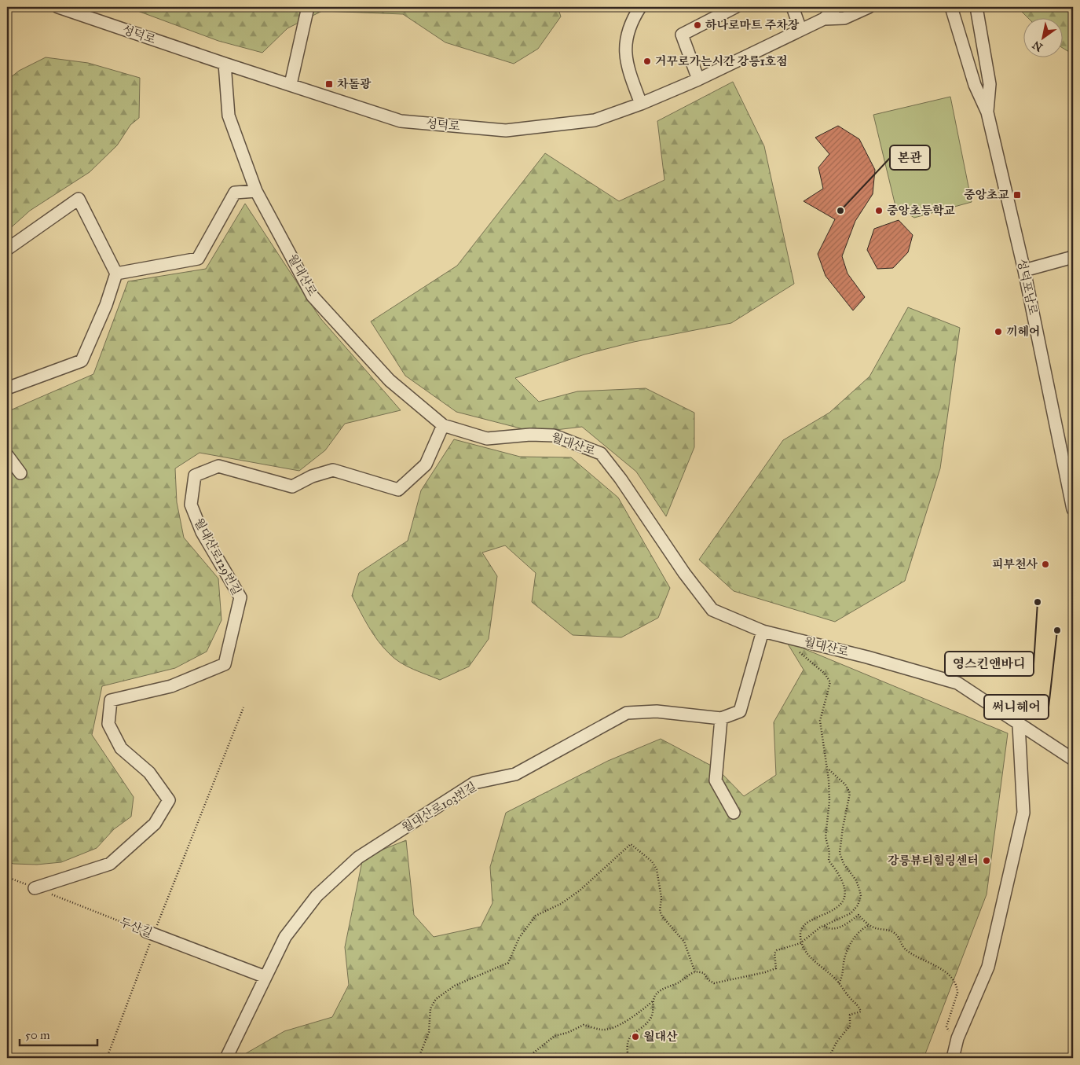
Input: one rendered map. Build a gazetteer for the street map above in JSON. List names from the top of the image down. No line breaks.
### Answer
{"streets":{"street":["성덕로","월대산로","성덕포남로","월대산로129번길","월대산로103번길","두산길"]},"crossings":[["성덕로","월대산로"],["월대산로","월대산로129번길"],["월대산로","월대산로103번길"],["월대산로129번길","두산길"],["월대산로103번길","두산길"]],"places":{"other":["하나로마트 주차장","거꾸로가는시간 강릉1호점","본관","중앙초등학교","끼헤어","피부천사","영스킨앤바디","써니헤어","강릉뷰티힐링센터","월대산"],"transit":["차돌광","중앙초교"]},"scale_bar":"50 m","north":"bottom left"}
